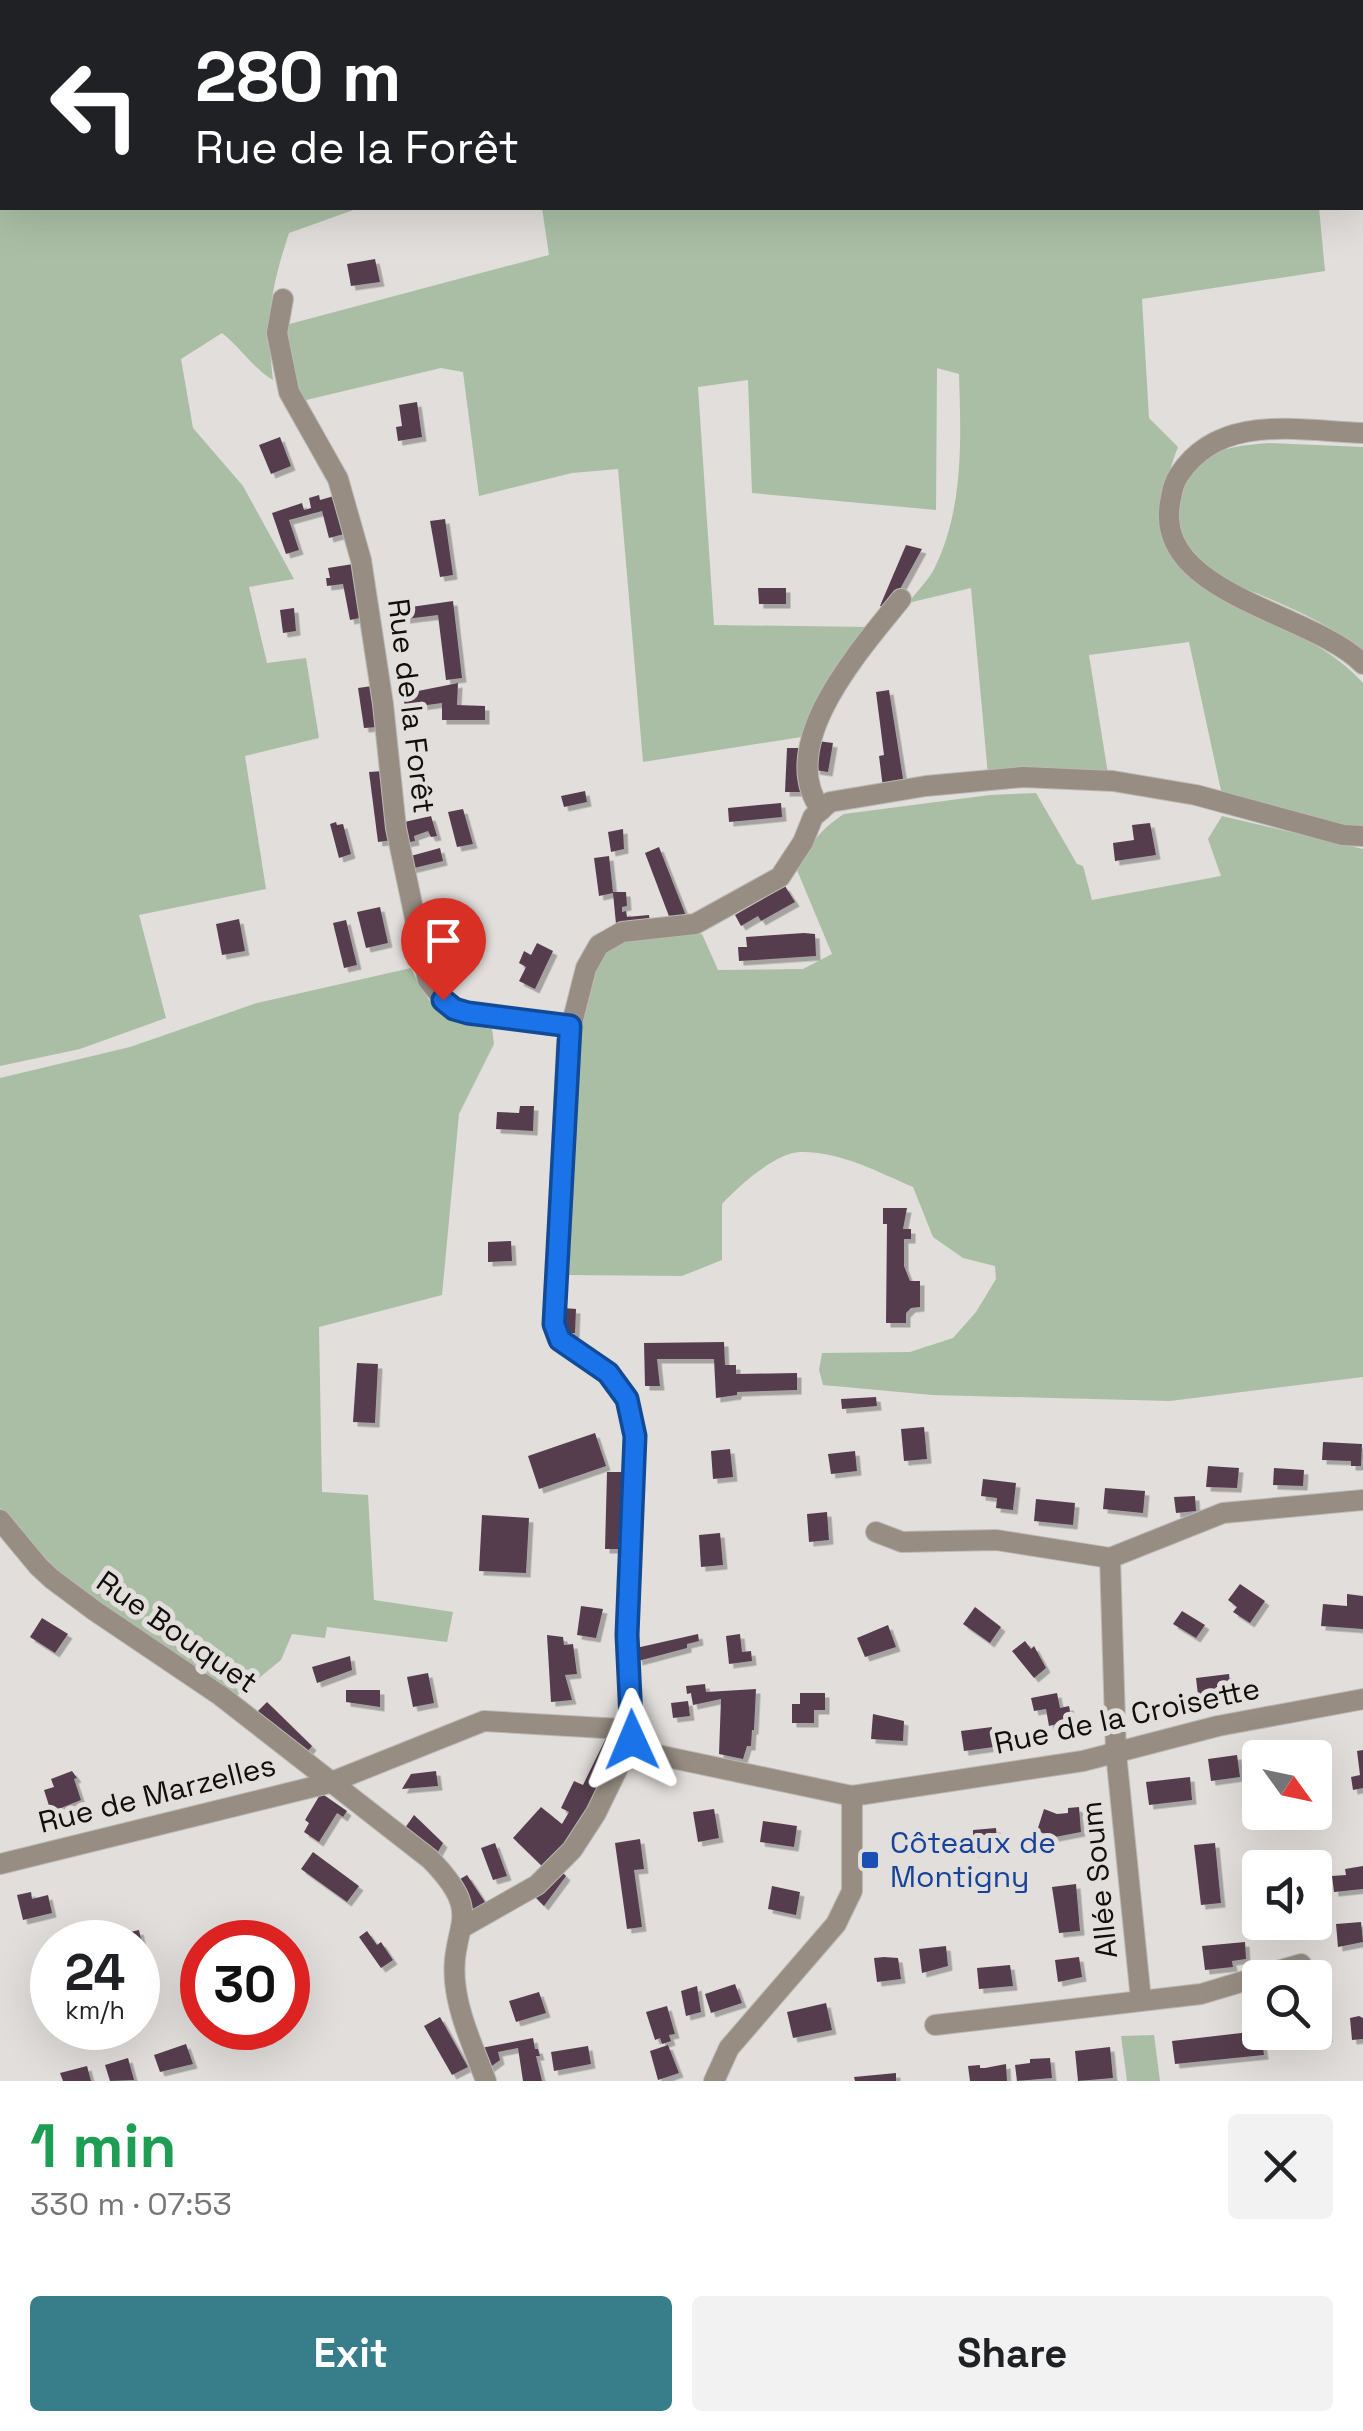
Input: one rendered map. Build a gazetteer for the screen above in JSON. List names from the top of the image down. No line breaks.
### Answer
{"streets":{"street":["Rue de la Forêt","Rue Bouquet","Rue de la Croisette","Rue de Marzelles","Allée Soum"]},"crossings":[["Rue Bouquet","Rue de la Croisette"],["Rue Bouquet","Rue de Marzelles"],["Rue de la Croisette","Rue de Marzelles"],["Rue de la Croisette","Allée Soum"]],"places":{"transit":["Côteaux de Montigny"]},"north":"bottom right","page":{"turn":["280 m","Rue de la Forêt"],"speed":"24 km/h","limit":"30","heading":["1 min","330 m · 07:53"],"buttons":["Exit","Share"]}}
